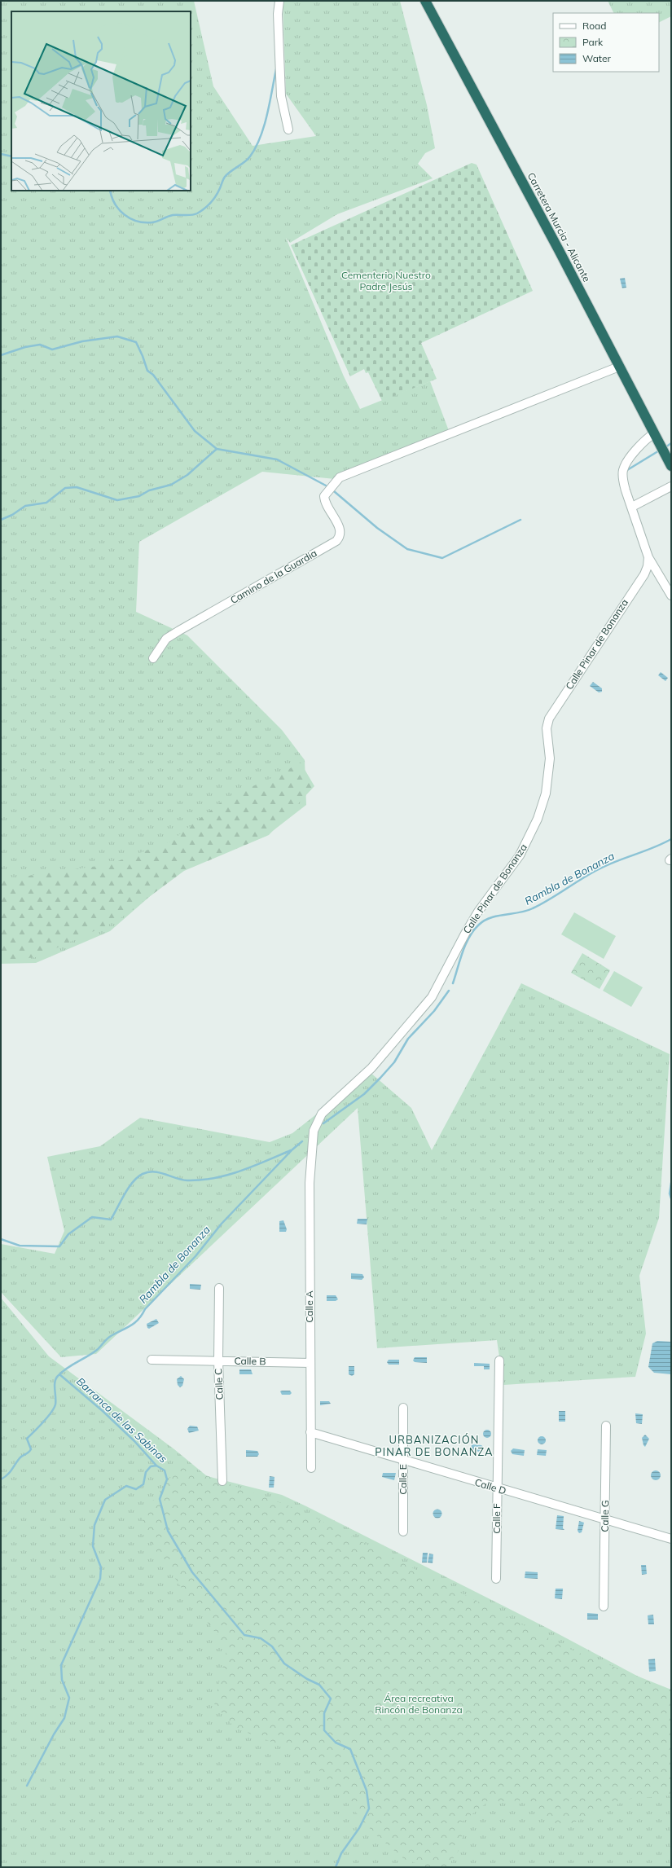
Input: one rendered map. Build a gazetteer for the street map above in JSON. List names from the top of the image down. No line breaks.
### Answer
{"streets":{"highway":["Carretera Murcia - Alicante"],"street":["Camino de la Guardia","Calle Pinar de Bonanza","Calle A","Calle B","Calle C","Calle E","Calle D","Calle G","Calle F"]},"crossings":[["Carretera Murcia - Alicante","Camino de la Guardia"],["Calle Pinar de Bonanza","Calle A"],["Calle A","Calle B"],["Calle A","Calle D"],["Calle B","Calle C"],["Calle E","Calle D"],["Calle D","Calle G"],["Calle D","Calle F"]],"districts":["URBANIZACIÓN PINAR DE BONANZA"],"water":["Rambla de Bonanza","Barranco de las Sabinas"],"parks":["Cementerio Nuestro Padre Jesús","Área recreativa Rincón de Bonanza"],"legend":["Road","Park","Water"]}
